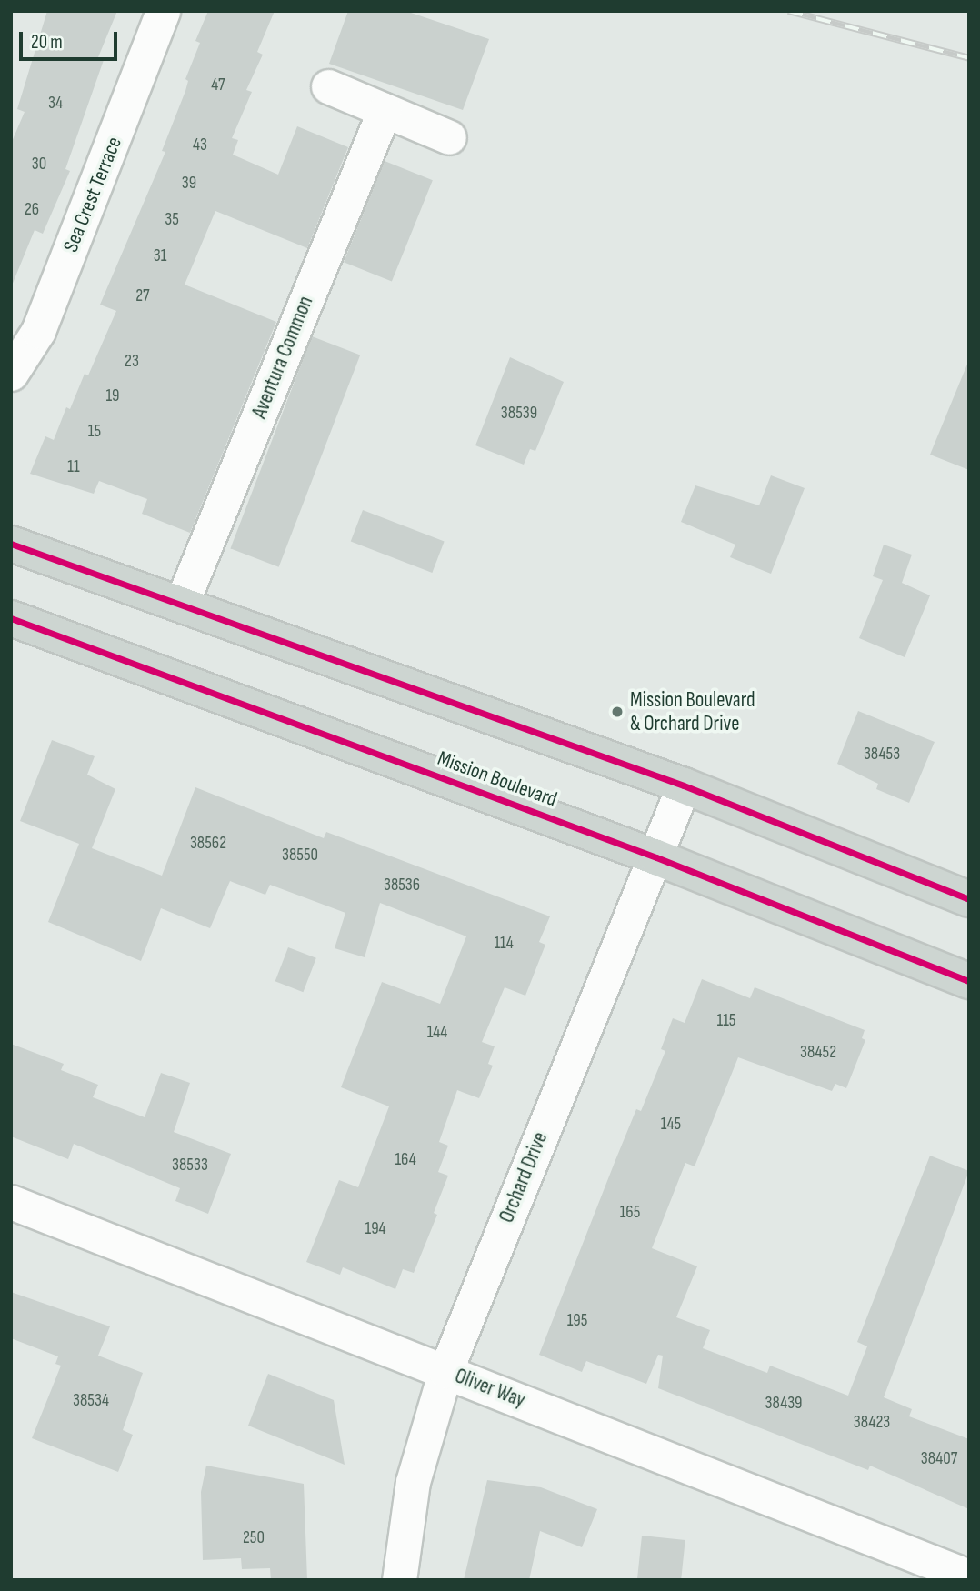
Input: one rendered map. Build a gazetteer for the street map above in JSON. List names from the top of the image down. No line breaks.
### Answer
{"streets":{"main road":["Mission Boulevard"],"street":["Sea Crest Terrace","Aventura Common","Orchard Drive","Oliver Way"]},"crossings":[["Mission Boulevard","Orchard Drive"],["Orchard Drive","Oliver Way"]],"places":["Mission Boulevard & Orchard Drive"],"house_numbers":["47","34","43","30","39","26","35","31","27","23","19","38539","15","11","38453","38562","38550","38536","114","115","144","38452","145","164","38533","165","194","195","38534","38439","38423","38407","250"],"scale_bar":"20 m"}
